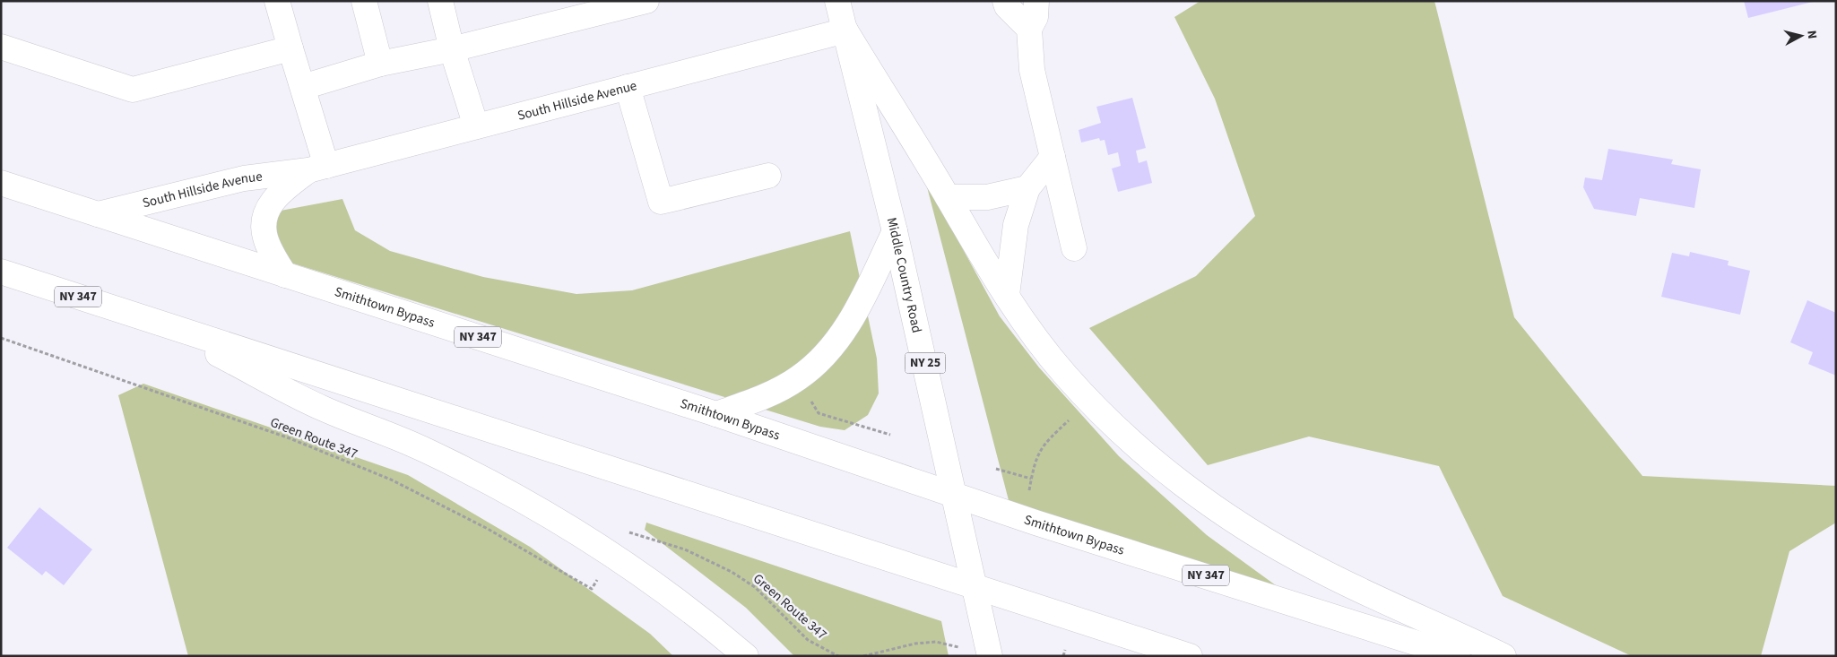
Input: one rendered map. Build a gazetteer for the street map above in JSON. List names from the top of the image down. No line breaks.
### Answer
{"streets":{"main road":["South Hillside Avenue","Middle Country Road","NY 347","Smithtown Bypass","NY 25"],"path":["Green Route 347"]},"crossings":[["South Hillside Avenue","Middle Country Road"],["South Hillside Avenue","Smithtown Bypass"],["Middle Country Road","NY 347"],["Middle Country Road","Smithtown Bypass"]],"north":"right"}
